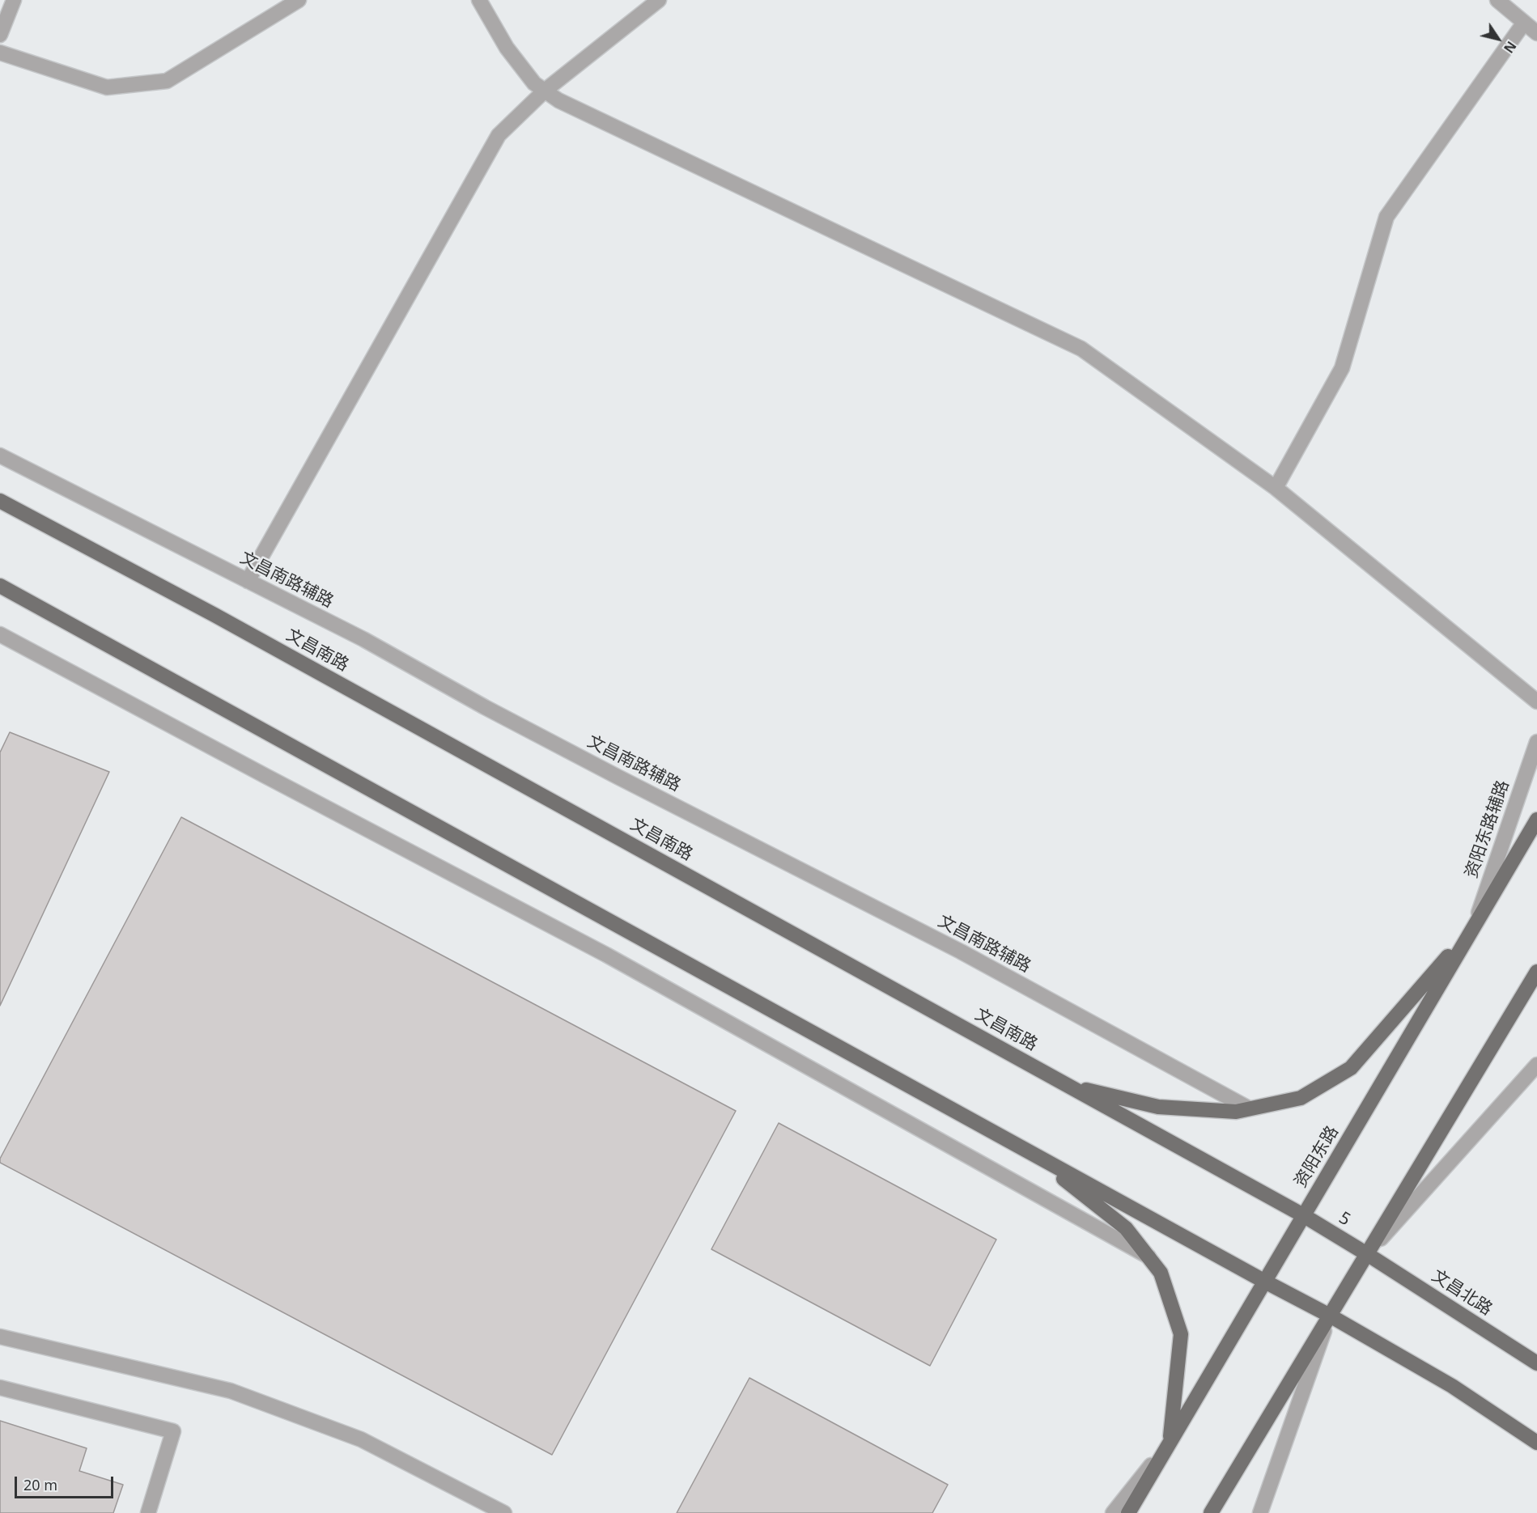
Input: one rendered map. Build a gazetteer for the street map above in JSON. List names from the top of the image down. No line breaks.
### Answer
{"streets":{"main road":["文昌南路","资阳东路","5","文昌北路"],"street":["文昌南路辅路","资阳东路辅路"]},"crossings":[["文昌南路","资阳东路"],["文昌南路","5"],["资阳东路辅路","资阳东路"],["资阳东路","5"],["5","文昌北路"]],"scale_bar":"20 m","north":"bottom right"}
